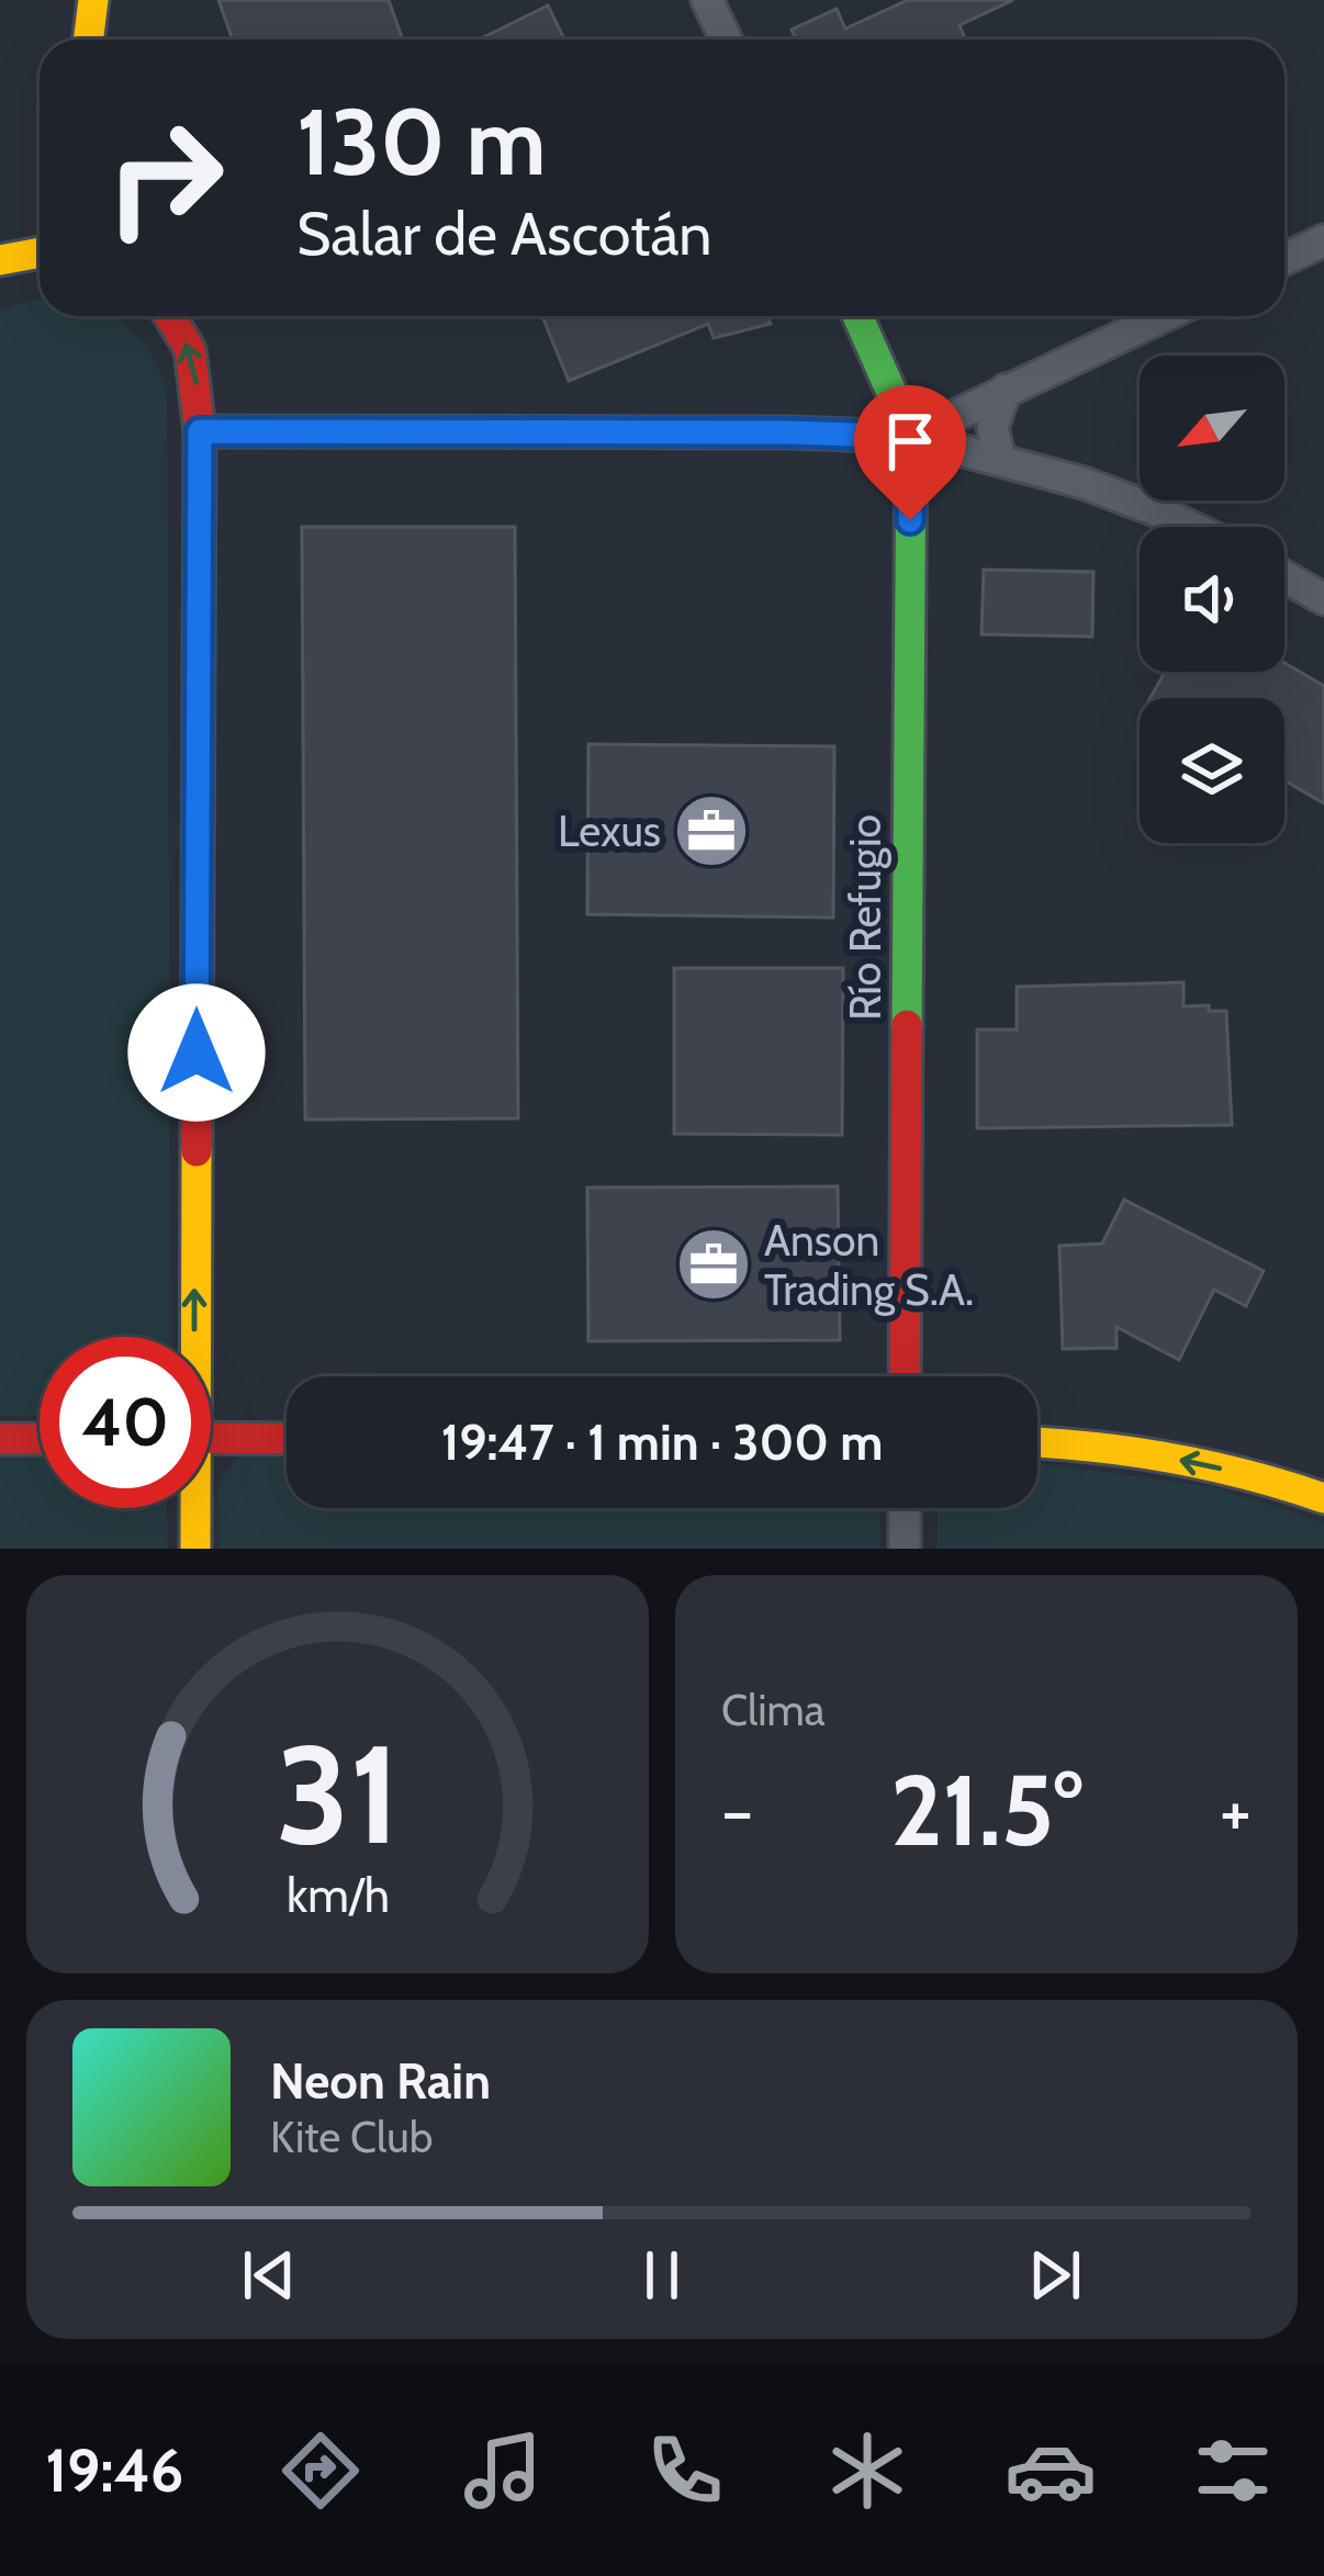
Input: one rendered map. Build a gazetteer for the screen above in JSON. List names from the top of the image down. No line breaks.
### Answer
{"streets":{"street":["Río Refugio"]},"places":{"office":["Lexus","Anson Trading S.A."]},"north":"bottom left","page":{"turn":["130 m","Salar de Ascotán"],"limit":"40","trip":"19:47 · 1 min · 300 m","tile":"Clima","heat":["−","21.5°","+"],"song":["Neon Rain","Kite Club"],"tabs":"19:46","gauge":["31","km/h"]}}
